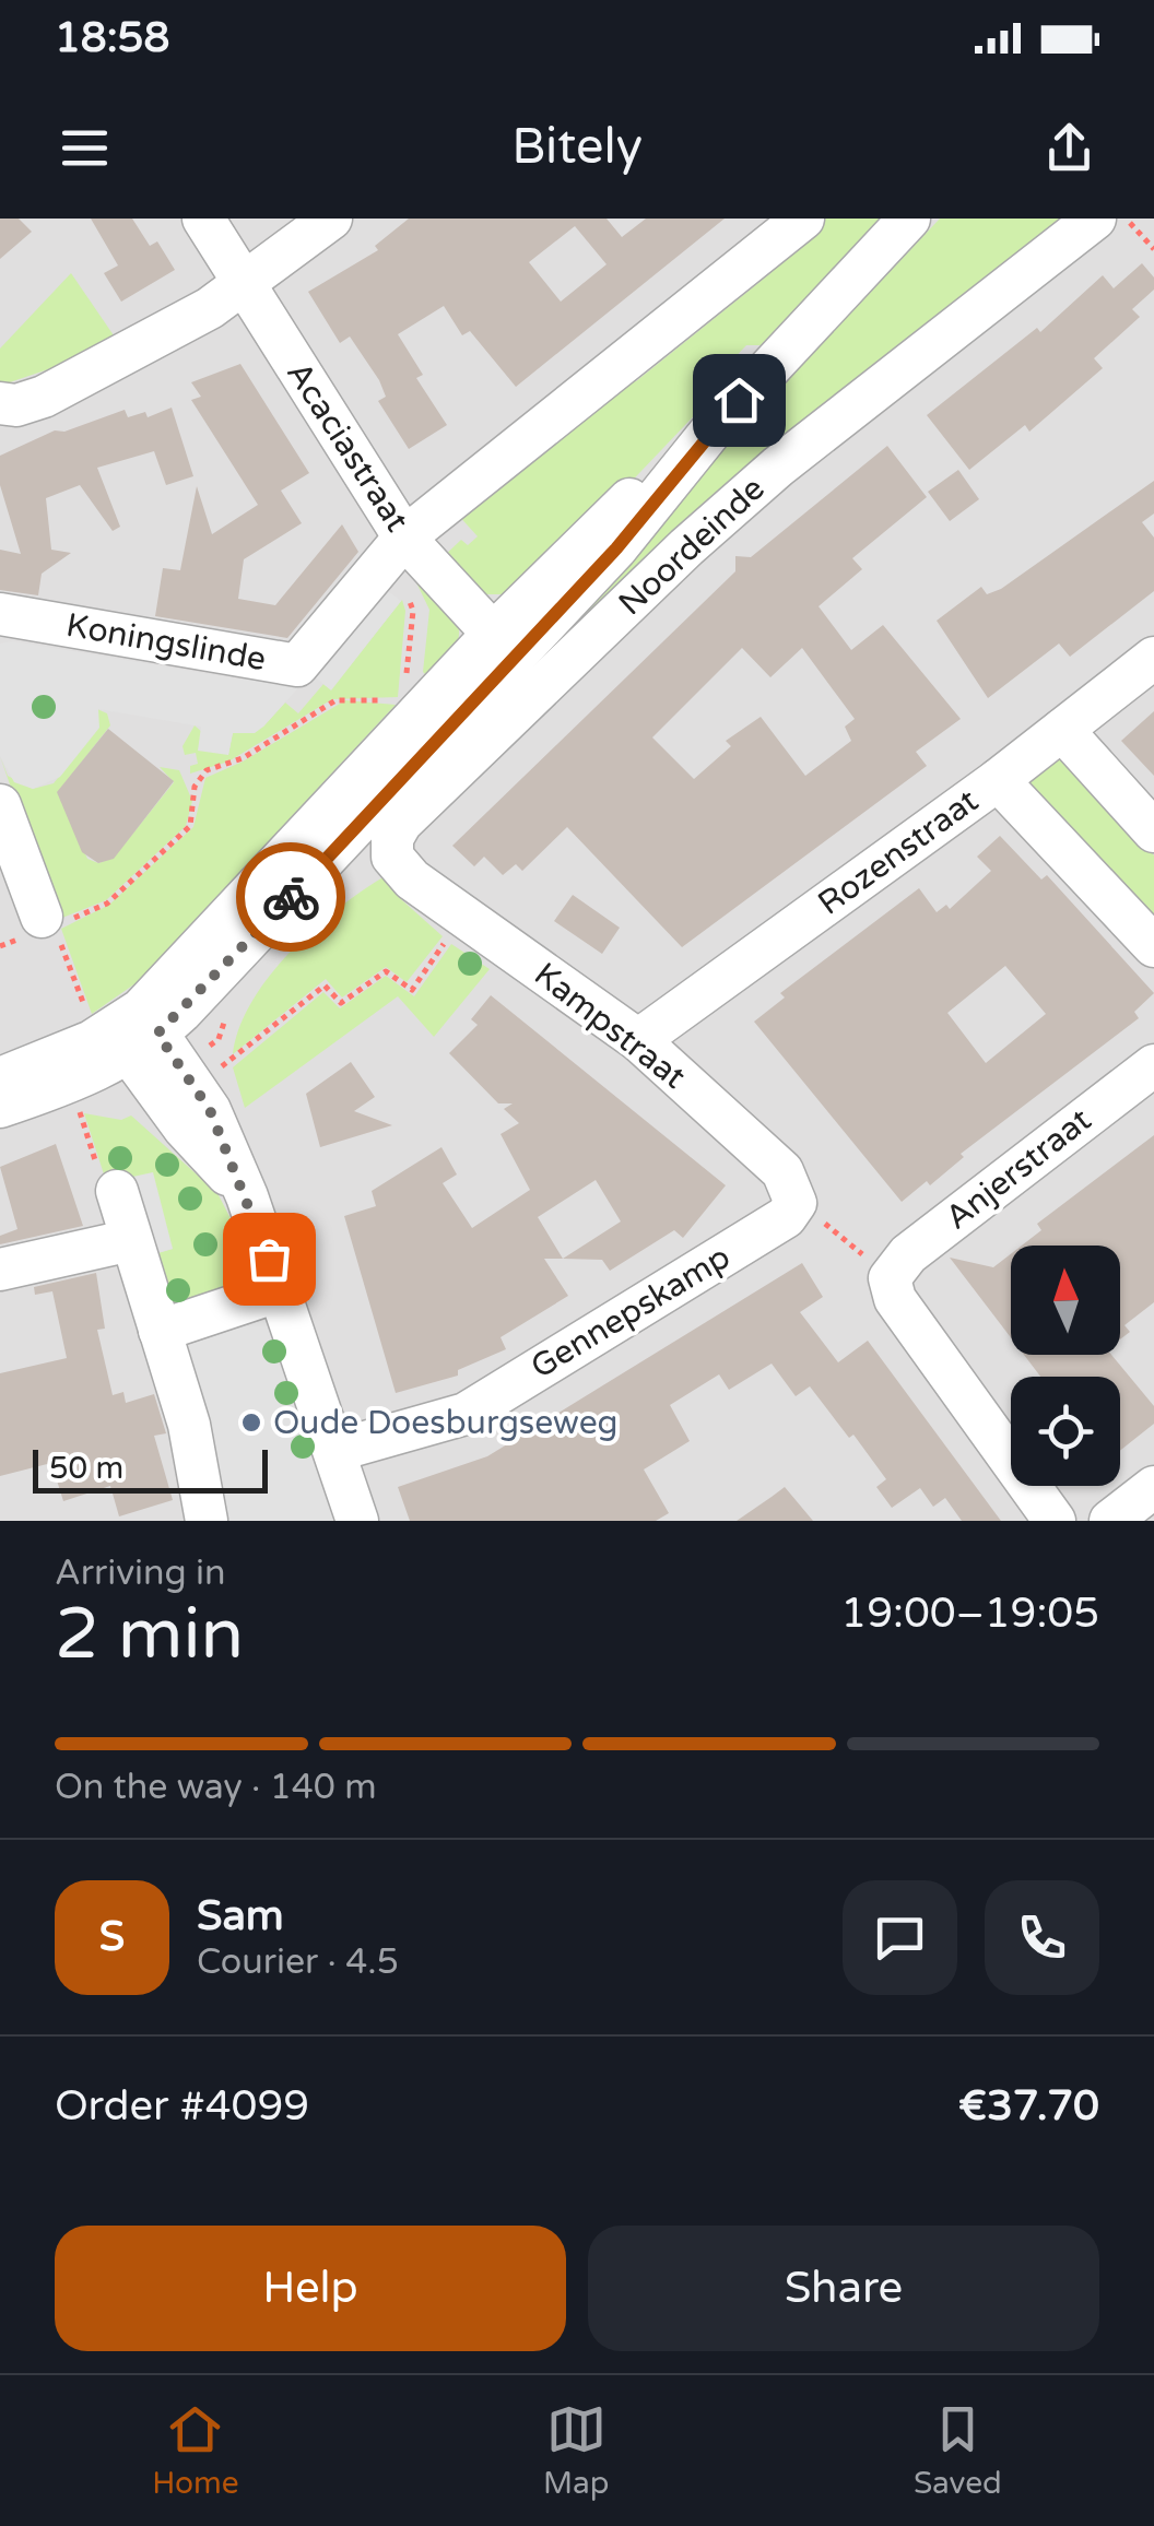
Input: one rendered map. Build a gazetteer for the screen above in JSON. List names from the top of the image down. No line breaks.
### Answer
{"streets":{"street":["Acaciastraat","Noordeinde","Koningslinde","Rozenstraat","Kampstraat","Anjerstraat","Gennepskamp"]},"crossings":[["Acaciastraat","Koningslinde"],["Noordeinde","Kampstraat"],["Rozenstraat","Kampstraat"],["Kampstraat","Gennepskamp"]],"places":["Oude Doesburgseweg"],"scale_bar":"50 m","north":"top","page":{"status":"18:58","header":"Bitely","scale":"50 m","heading":["2 min","Arriving in","19:00–19:05"],"panel":["Sam","Courier · 4.5","Order #4099","€37.70"],"bar":"On the way · 140 m","round":"S","buttons":["Help","Share"],"tabs":["Home","Map","Saved"]}}
